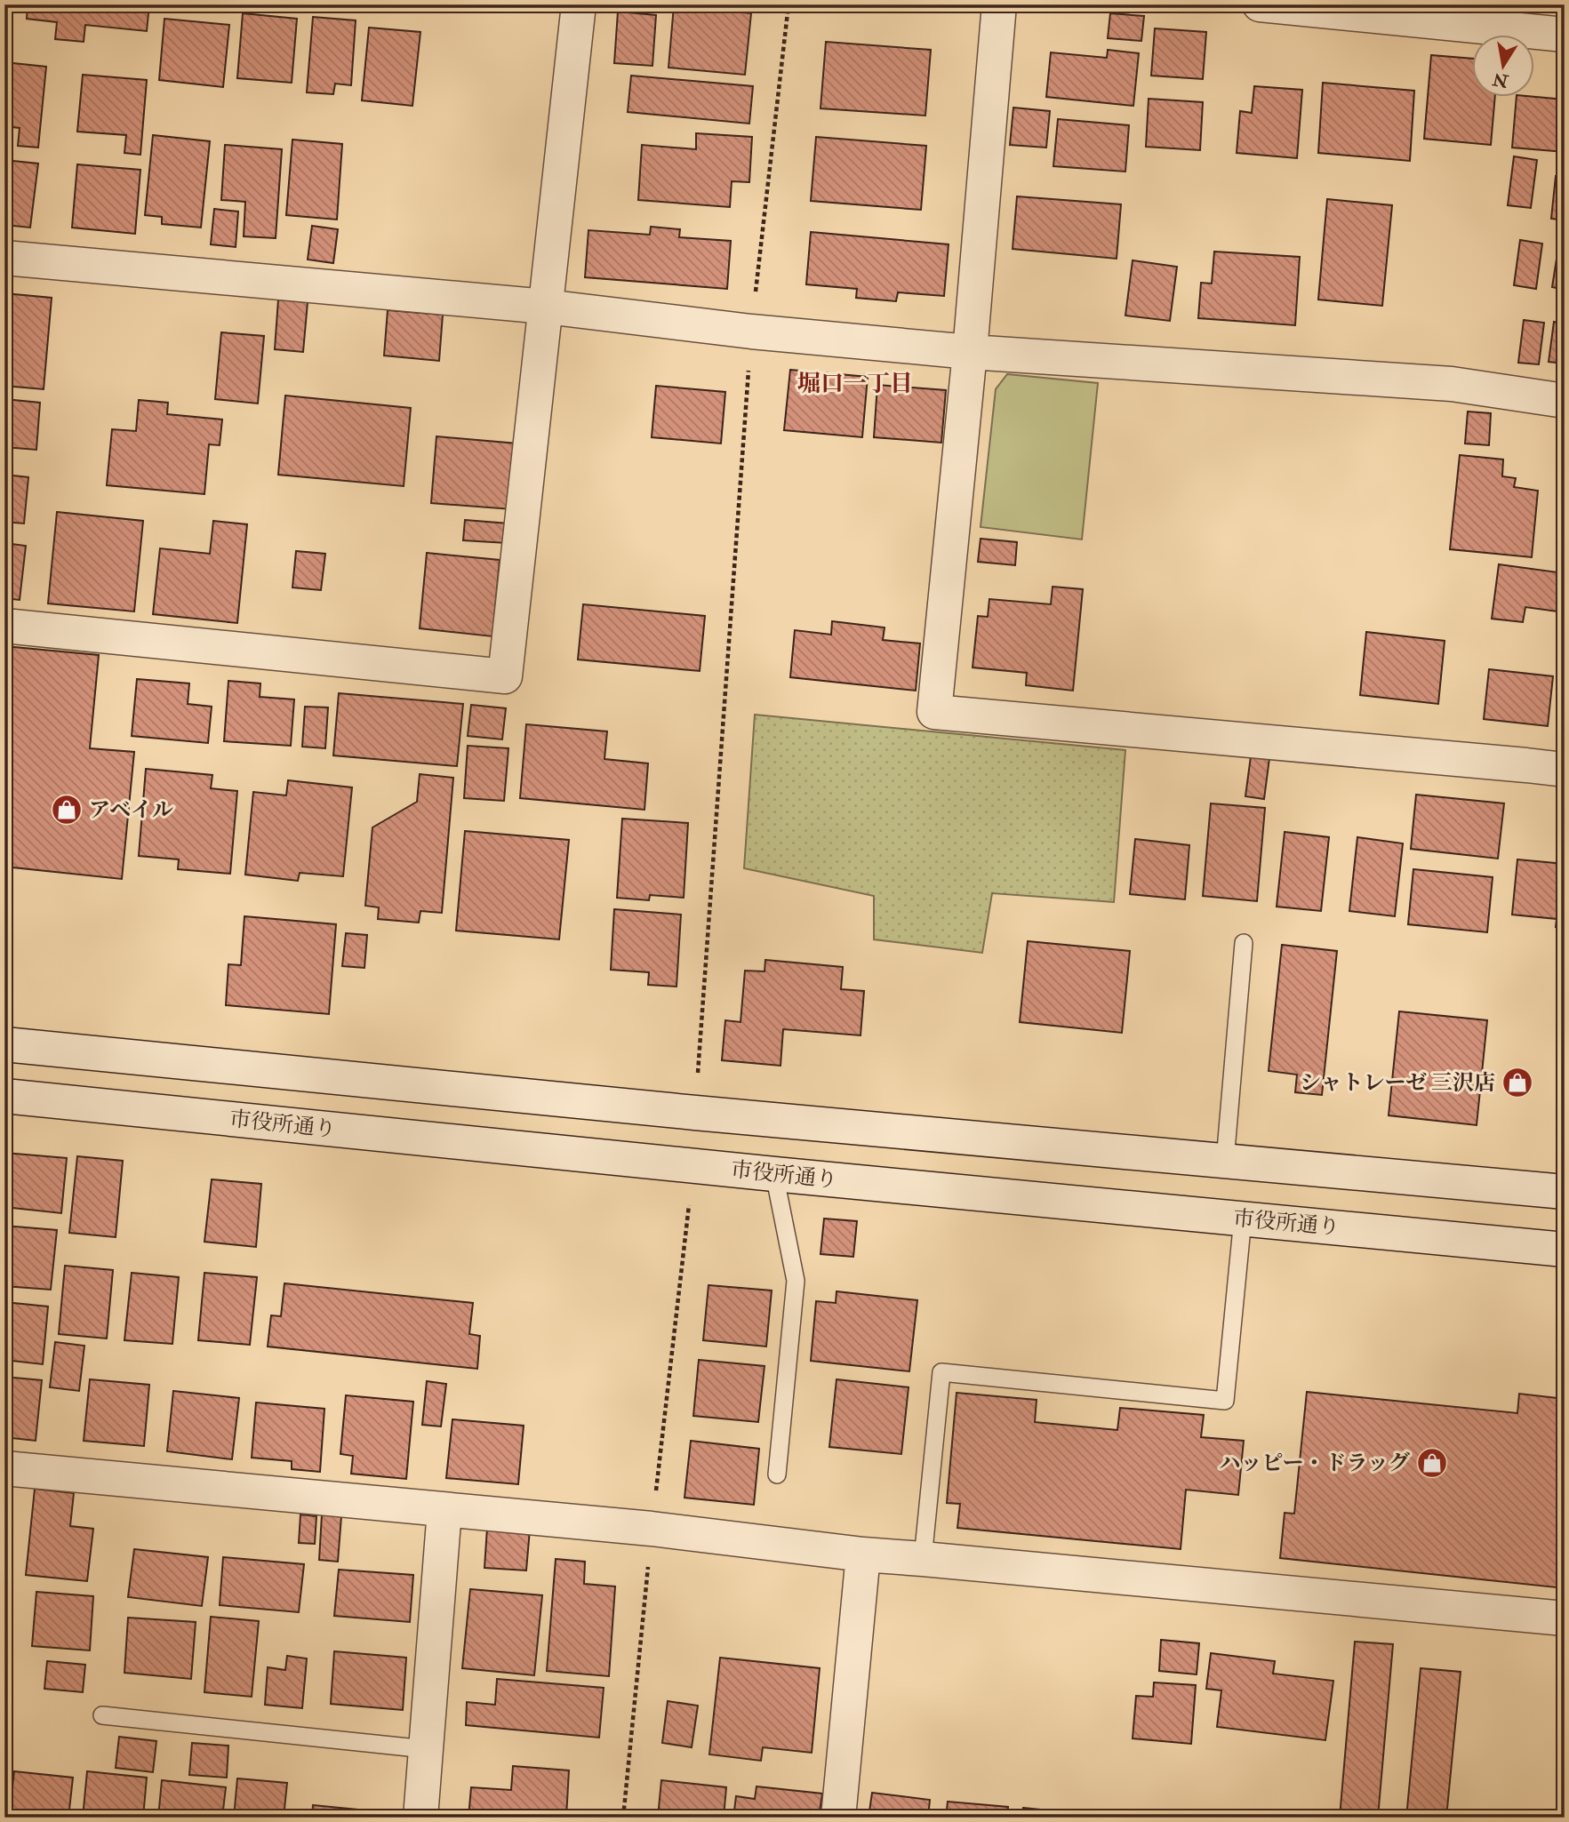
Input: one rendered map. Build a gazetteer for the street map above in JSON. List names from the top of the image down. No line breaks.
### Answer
{"streets":{"street":["市役所通り"]},"districts":["堀口一丁目"],"places":{"shop":["アベイル","シャトレーゼ 三沢店","ハッピー・ドラッグ"]},"north":"bottom"}
